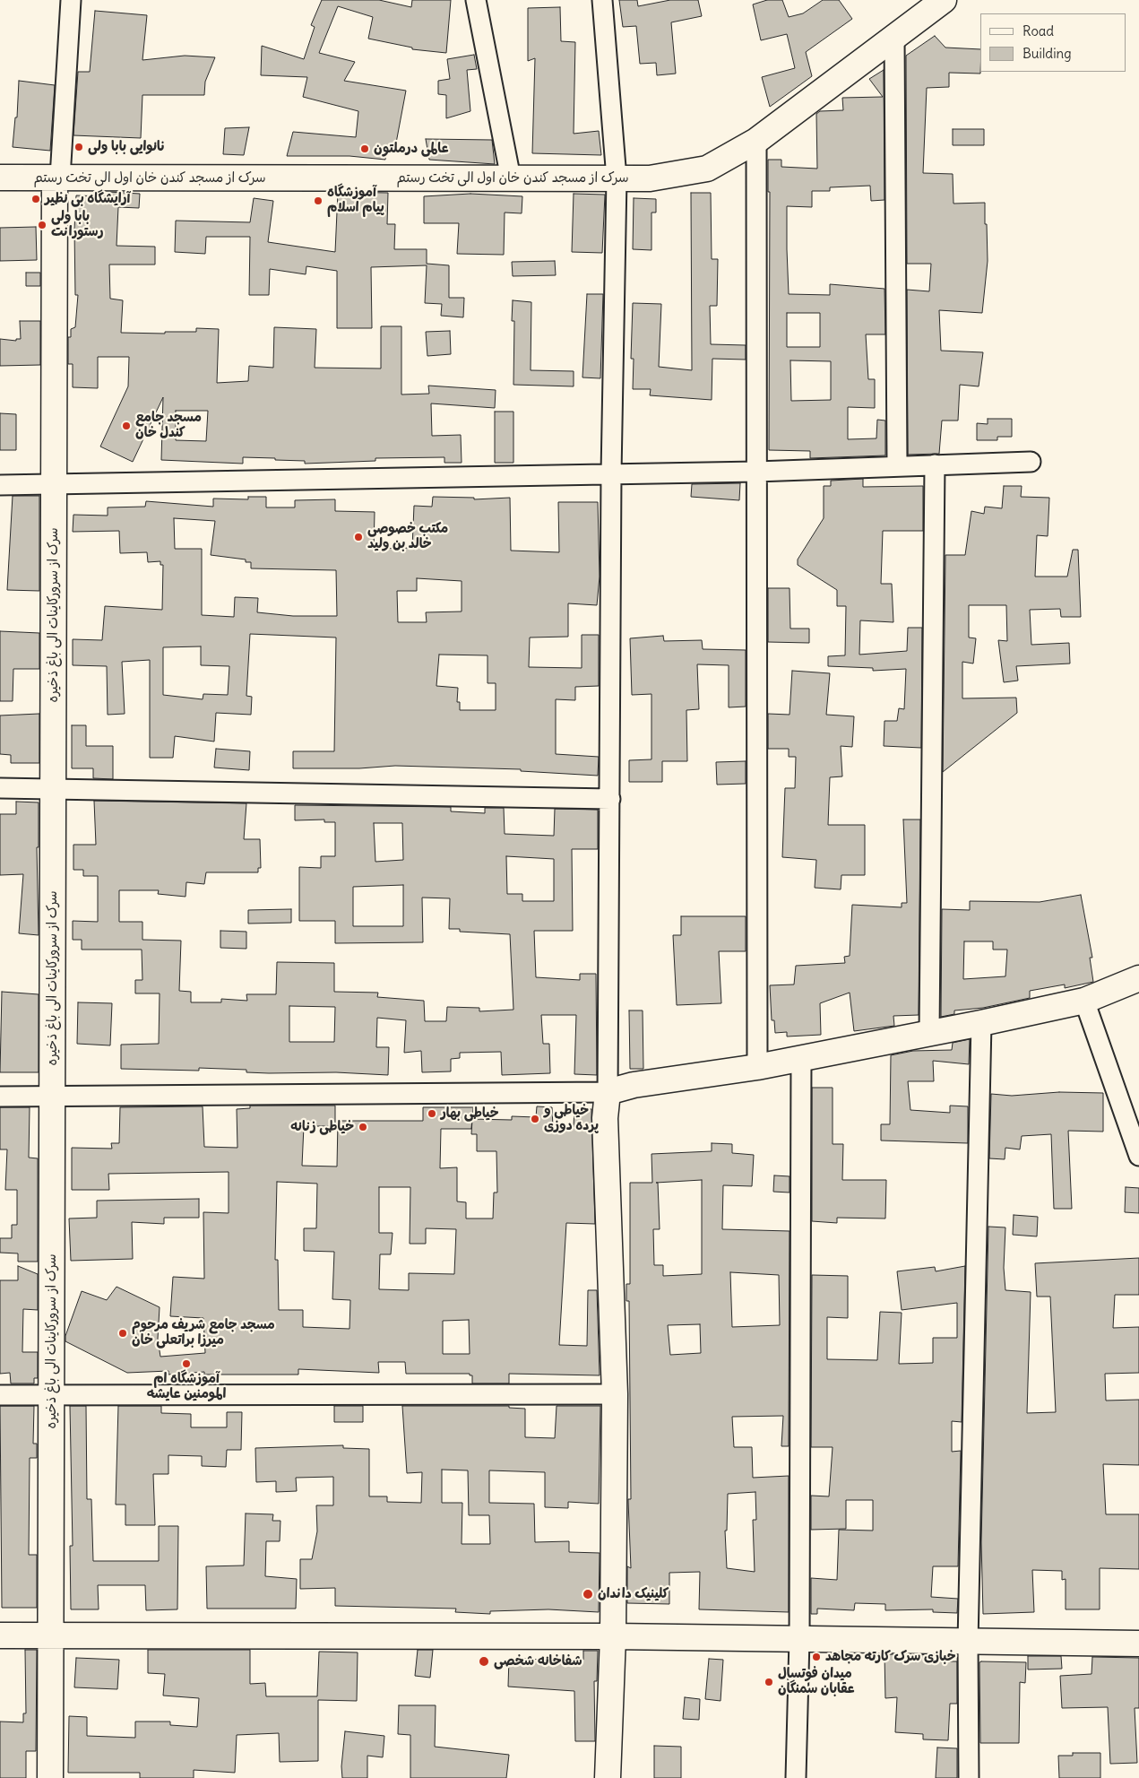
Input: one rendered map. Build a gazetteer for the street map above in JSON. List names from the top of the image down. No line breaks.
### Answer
{"streets":{"street":["سرک از مسجد کندن خان اول الی تخت رستم","سرک از سرورکاینات الی باغ ذخیره"]},"crossings":[["سرک از مسجد کندن خان اول الی تخت رستم","سرک از سرورکاینات الی باغ ذخیره"]],"places":["نانوایی بابا ولی","عالمی درملتون","آرایشگاه بی نظیر","آموزشگاه پیام اسلام","بابا ولی رستورانت","مسجد جامع کندل خان","مکتب خصوصی خالد بن ولید","خیاطی بهار","خیاطی و پرده دوزی","خیاطی زنانه","مسجد جامع شریف مرحوم میرزا براتعلی خان","آموزشگاه ام المومنین عایشه","کلینیک داندان","خبازی سرک کارته مجاهد","شفاخانه شخصی","میدان فوتسال عقابان سمنگان"],"legend":["Road","Building"]}
